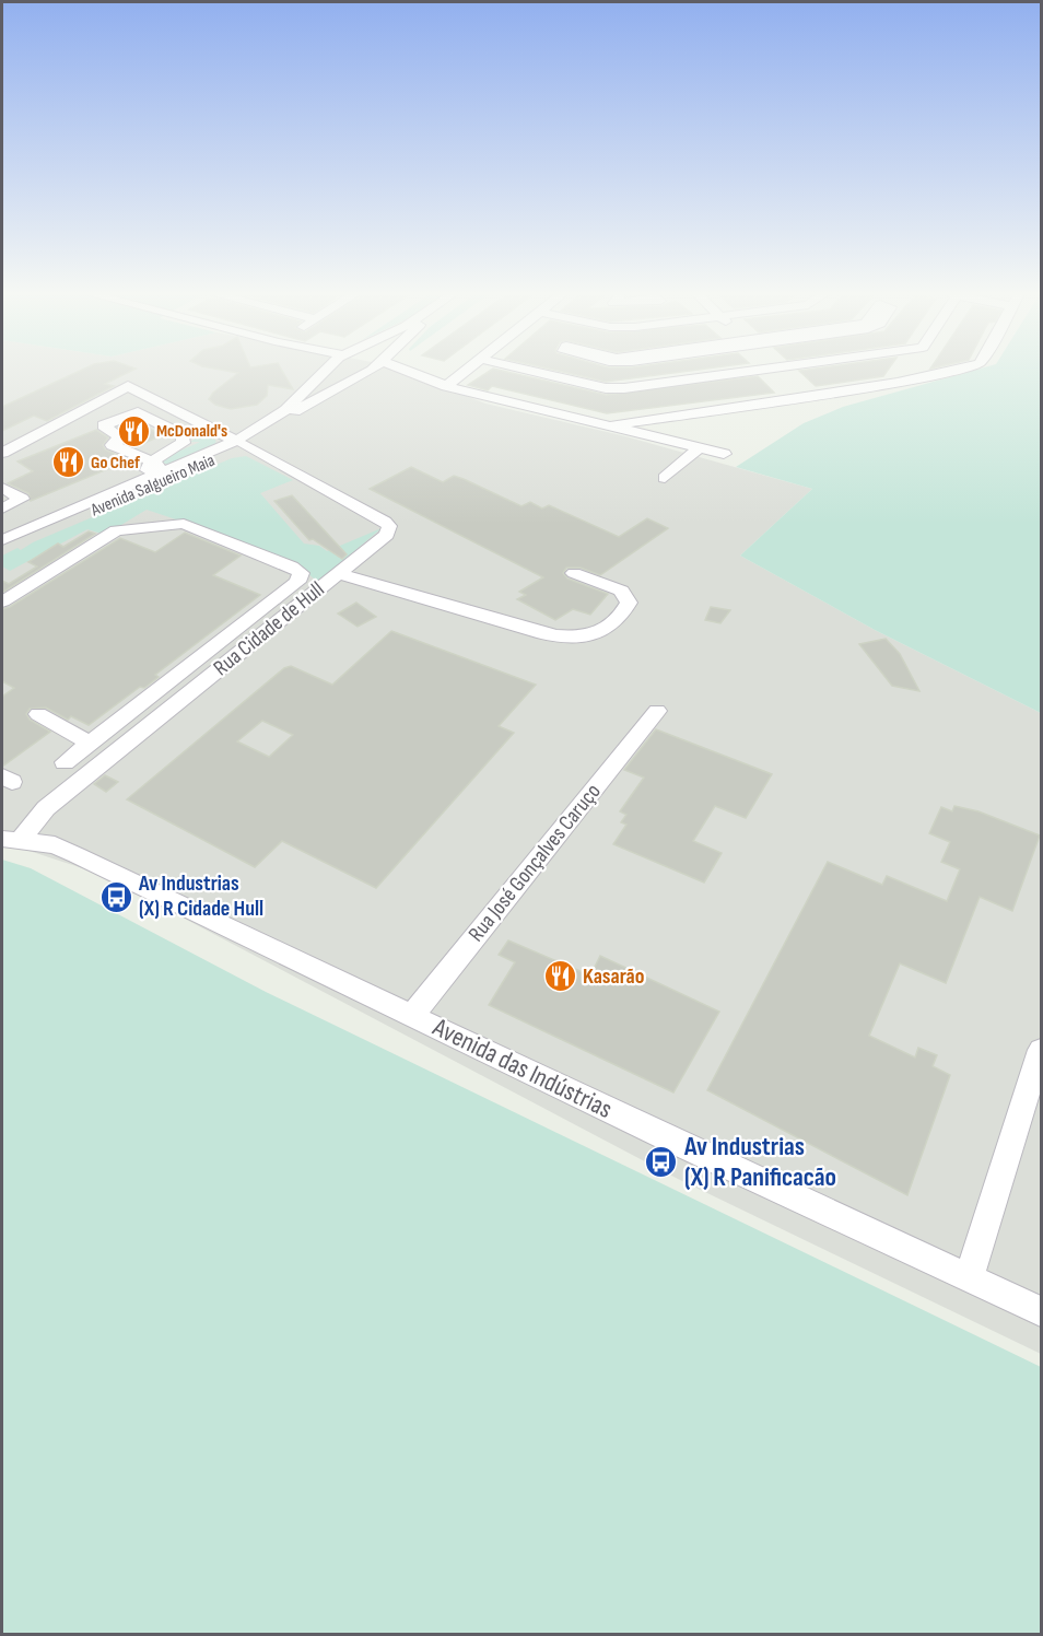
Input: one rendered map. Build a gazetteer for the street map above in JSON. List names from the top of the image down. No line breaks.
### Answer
{"streets":{"street":["Avenida Salgueiro Maia","Rua Cidade de Hull","Rua José Gonçalves Caruço","Avenida das Indústrias"]},"crossings":[["Avenida Salgueiro Maia","Rua Cidade de Hull"],["Rua Cidade de Hull","Avenida das Indústrias"],["Rua José Gonçalves Caruço","Avenida das Indústrias"]],"places":{"restaurant":["McDonald's","Go Chef","Kasarão"],"bus stop":["Av Industrias (X) R Cidade Hull","Av Industrias (X) R Panificacão"]}}
